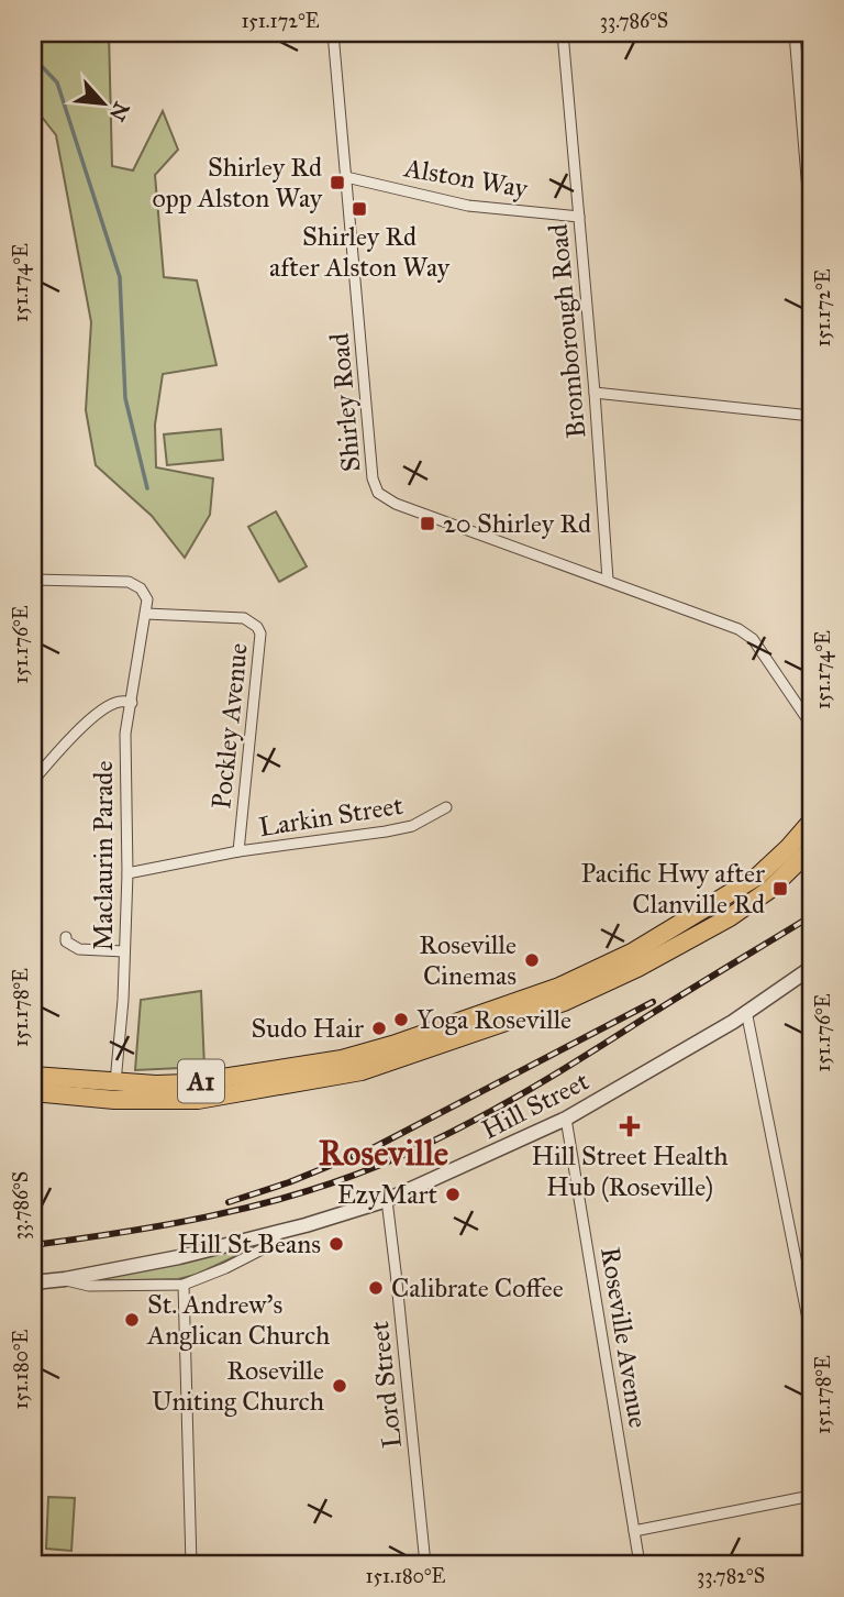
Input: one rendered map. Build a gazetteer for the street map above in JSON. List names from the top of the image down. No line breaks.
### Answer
{"streets":{"highway":["A1"],"street":["Alston Way","Bromborough Road","Shirley Road","Pockley Avenue","Larkin Street","Maclaurin Parade","Hill Street","Roseville Avenue","Lord Street"]},"crossings":[["Alston Way","Bromborough Road"],["Alston Way","Shirley Road"],["Bromborough Road","Shirley Road"],["Pockley Avenue","Larkin Street"],["Pockley Avenue","Maclaurin Parade"],["Larkin Street","Maclaurin Parade"],["Maclaurin Parade","A1"],["Hill Street","Roseville Avenue"],["Hill Street","Lord Street"]],"districts":["Roseville"],"places":{"transit":["Shirley Rd opp Alston Way","Shirley Rd after Alston Way","20 Shirley Rd","Pacific Hwy after Clanville Rd"],"other":["Roseville Cinemas","Yoga Roseville","Sudo Hair","EzyMart","Hill St Beans","Calibrate Coffee","St. Andrew's Anglican Church","Roseville Uniting Church"],"health":["Hill Street Health Hub (Roseville)"]},"north":"bottom right","coordinates":["151.172°E","33.786°S","151.174°E","151.176°E","151.178°E","151.180°E","33.782°S"]}
